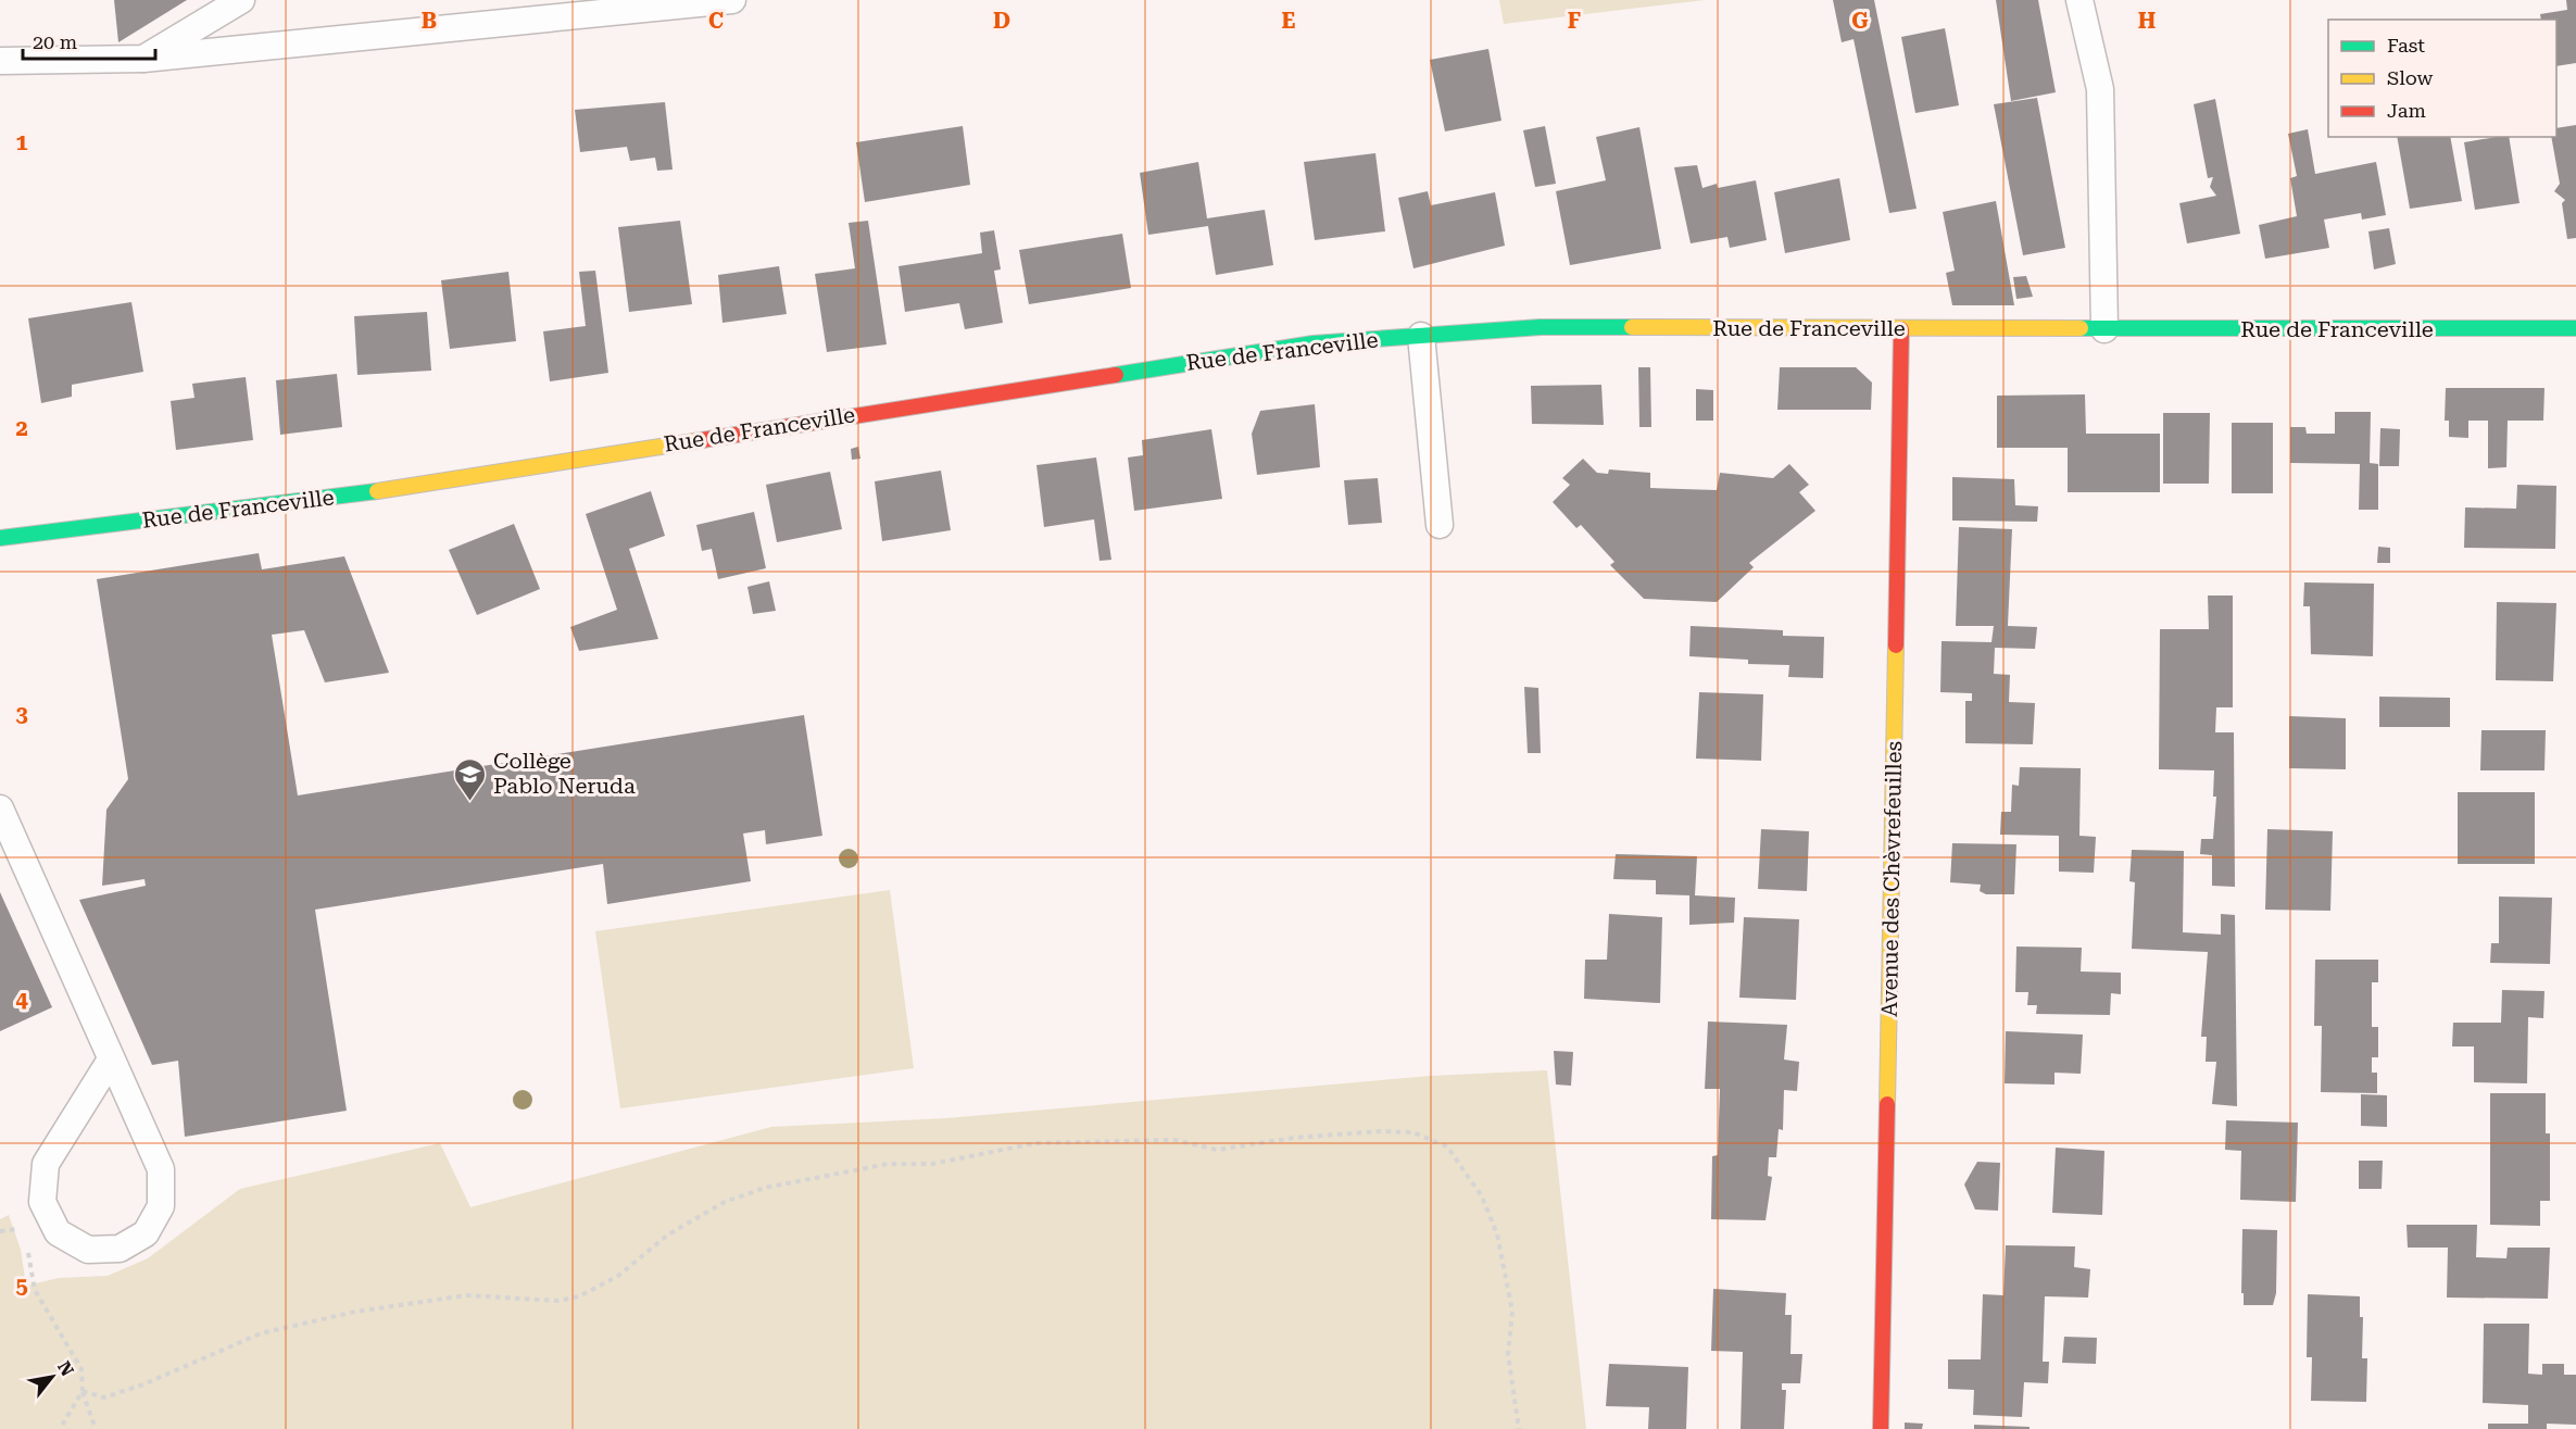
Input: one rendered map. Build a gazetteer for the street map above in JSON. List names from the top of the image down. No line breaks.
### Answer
{"streets":{"street":["Rue de Franceville","Avenue des Chèvrefeuilles"]},"crossings":[["Rue de Franceville","Avenue des Chèvrefeuilles"]],"places":{"school or university":["Collège Pablo Neruda"]},"legend":["Fast","Slow","Jam"],"scale_bar":"20 m","north":"top right","grid":{"columns":["B","C","D","E","F","G","H"],"rows":["1","2","3","4","5"]}}
